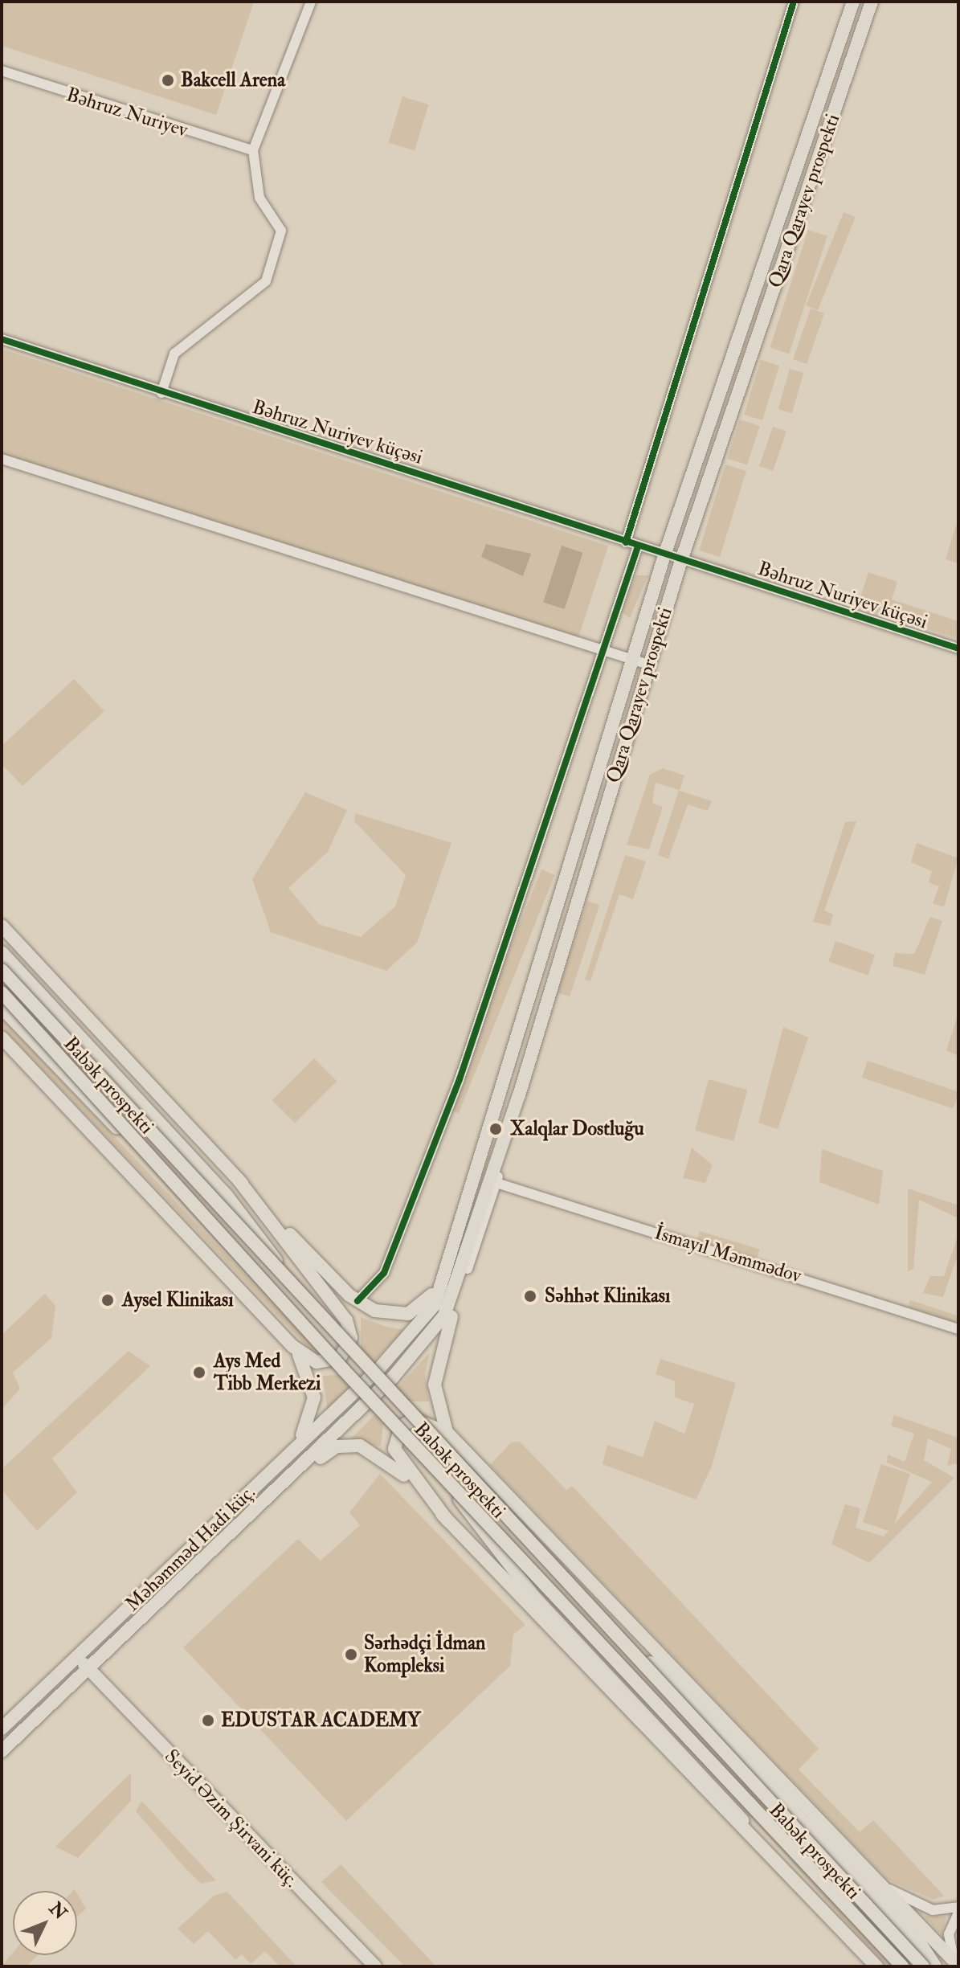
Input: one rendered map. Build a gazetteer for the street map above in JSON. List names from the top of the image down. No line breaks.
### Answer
{"streets":{"main road":["Qara Qarayev prospekti","Babək prospekti","Məhəmməd Hadi küç.","Seyid Əzim Şirvani küç."],"street":["Bəhruz Nuriyev","Bəhruz Nuriyev küçəsi","İsmayıl Məmmədov"]},"crossings":[["Qara Qarayev prospekti","Bəhruz Nuriyev küçəsi"],["Qara Qarayev prospekti","Məhəmməd Hadi küç."],["Məhəmməd Hadi küç.","Seyid Əzim Şirvani küç."]],"places":["Bakcell Arena","Xalqlar Dostluğu","Səhhət Klinikası","Aysel Klinikası","Ays Med Tibb Merkezi","Sərhədçi İdman Kompleksi","EDUSTAR ACADEMY"],"north":"top right"}
